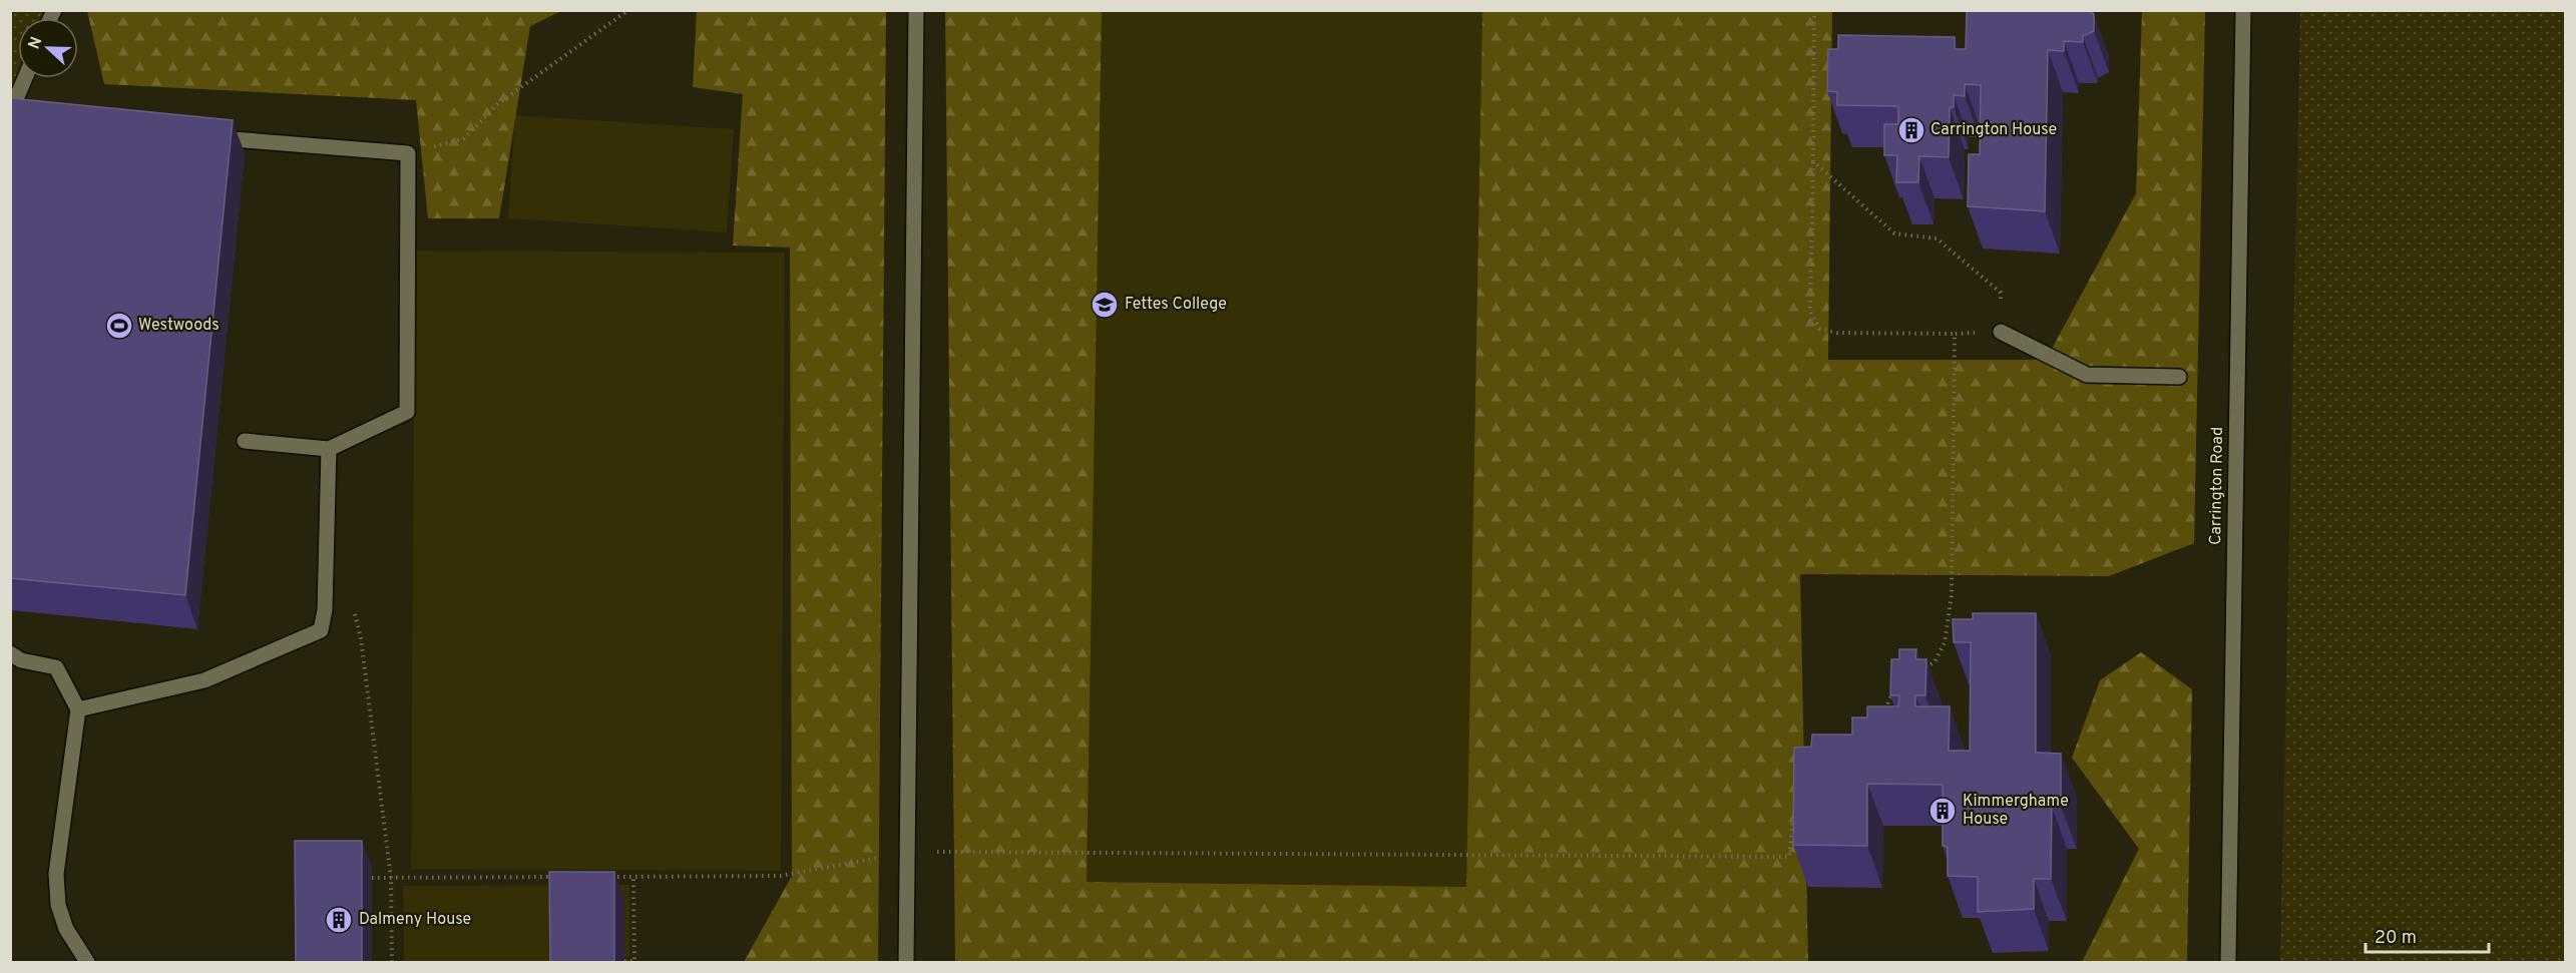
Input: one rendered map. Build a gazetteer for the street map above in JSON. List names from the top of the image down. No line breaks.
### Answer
{"streets":{"street":["Carrington Road"]},"places":{"building":["Carrington House","Kimmerghame House","Dalmeny House"],"school or university":["Fettes College"],"sports":["Westwoods"]},"scale_bar":"20 m","north":"left"}
